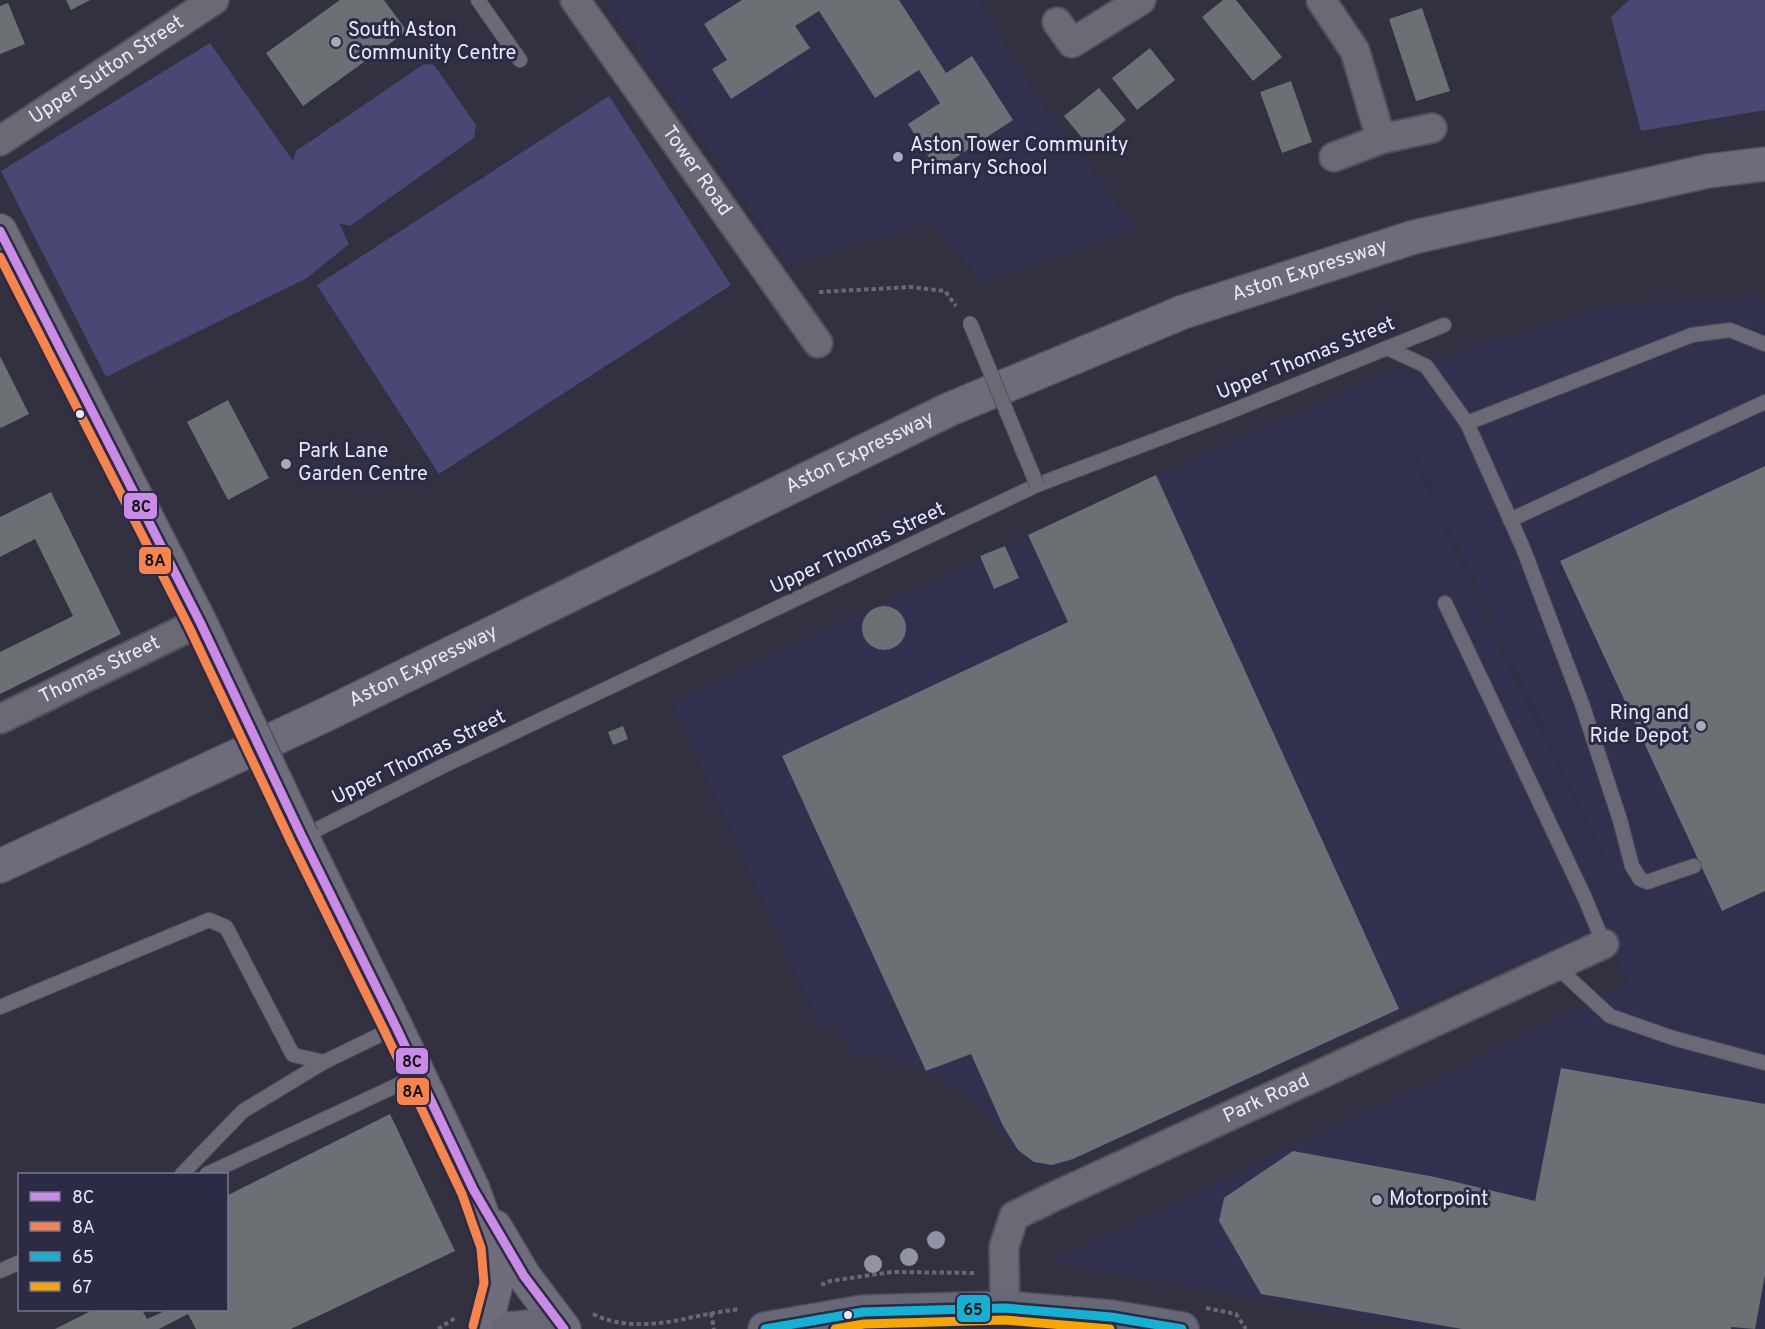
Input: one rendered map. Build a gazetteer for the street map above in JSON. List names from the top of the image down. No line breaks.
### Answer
{"streets":{"highway":["Aston Expressway"],"street":["Upper Sutton Street","Tower Road","Thomas Street","Park Road"],"lane":["Upper Thomas Street"]},"places":["South Aston Community Centre","Aston Tower Community Primary School","Park Lane Garden Centre","Ring and Ride Depot","Motorpoint"],"lines":["transit line 8C","transit line 8A","transit line 65","transit line 67"],"legend":["8C","8A","65","67"]}
